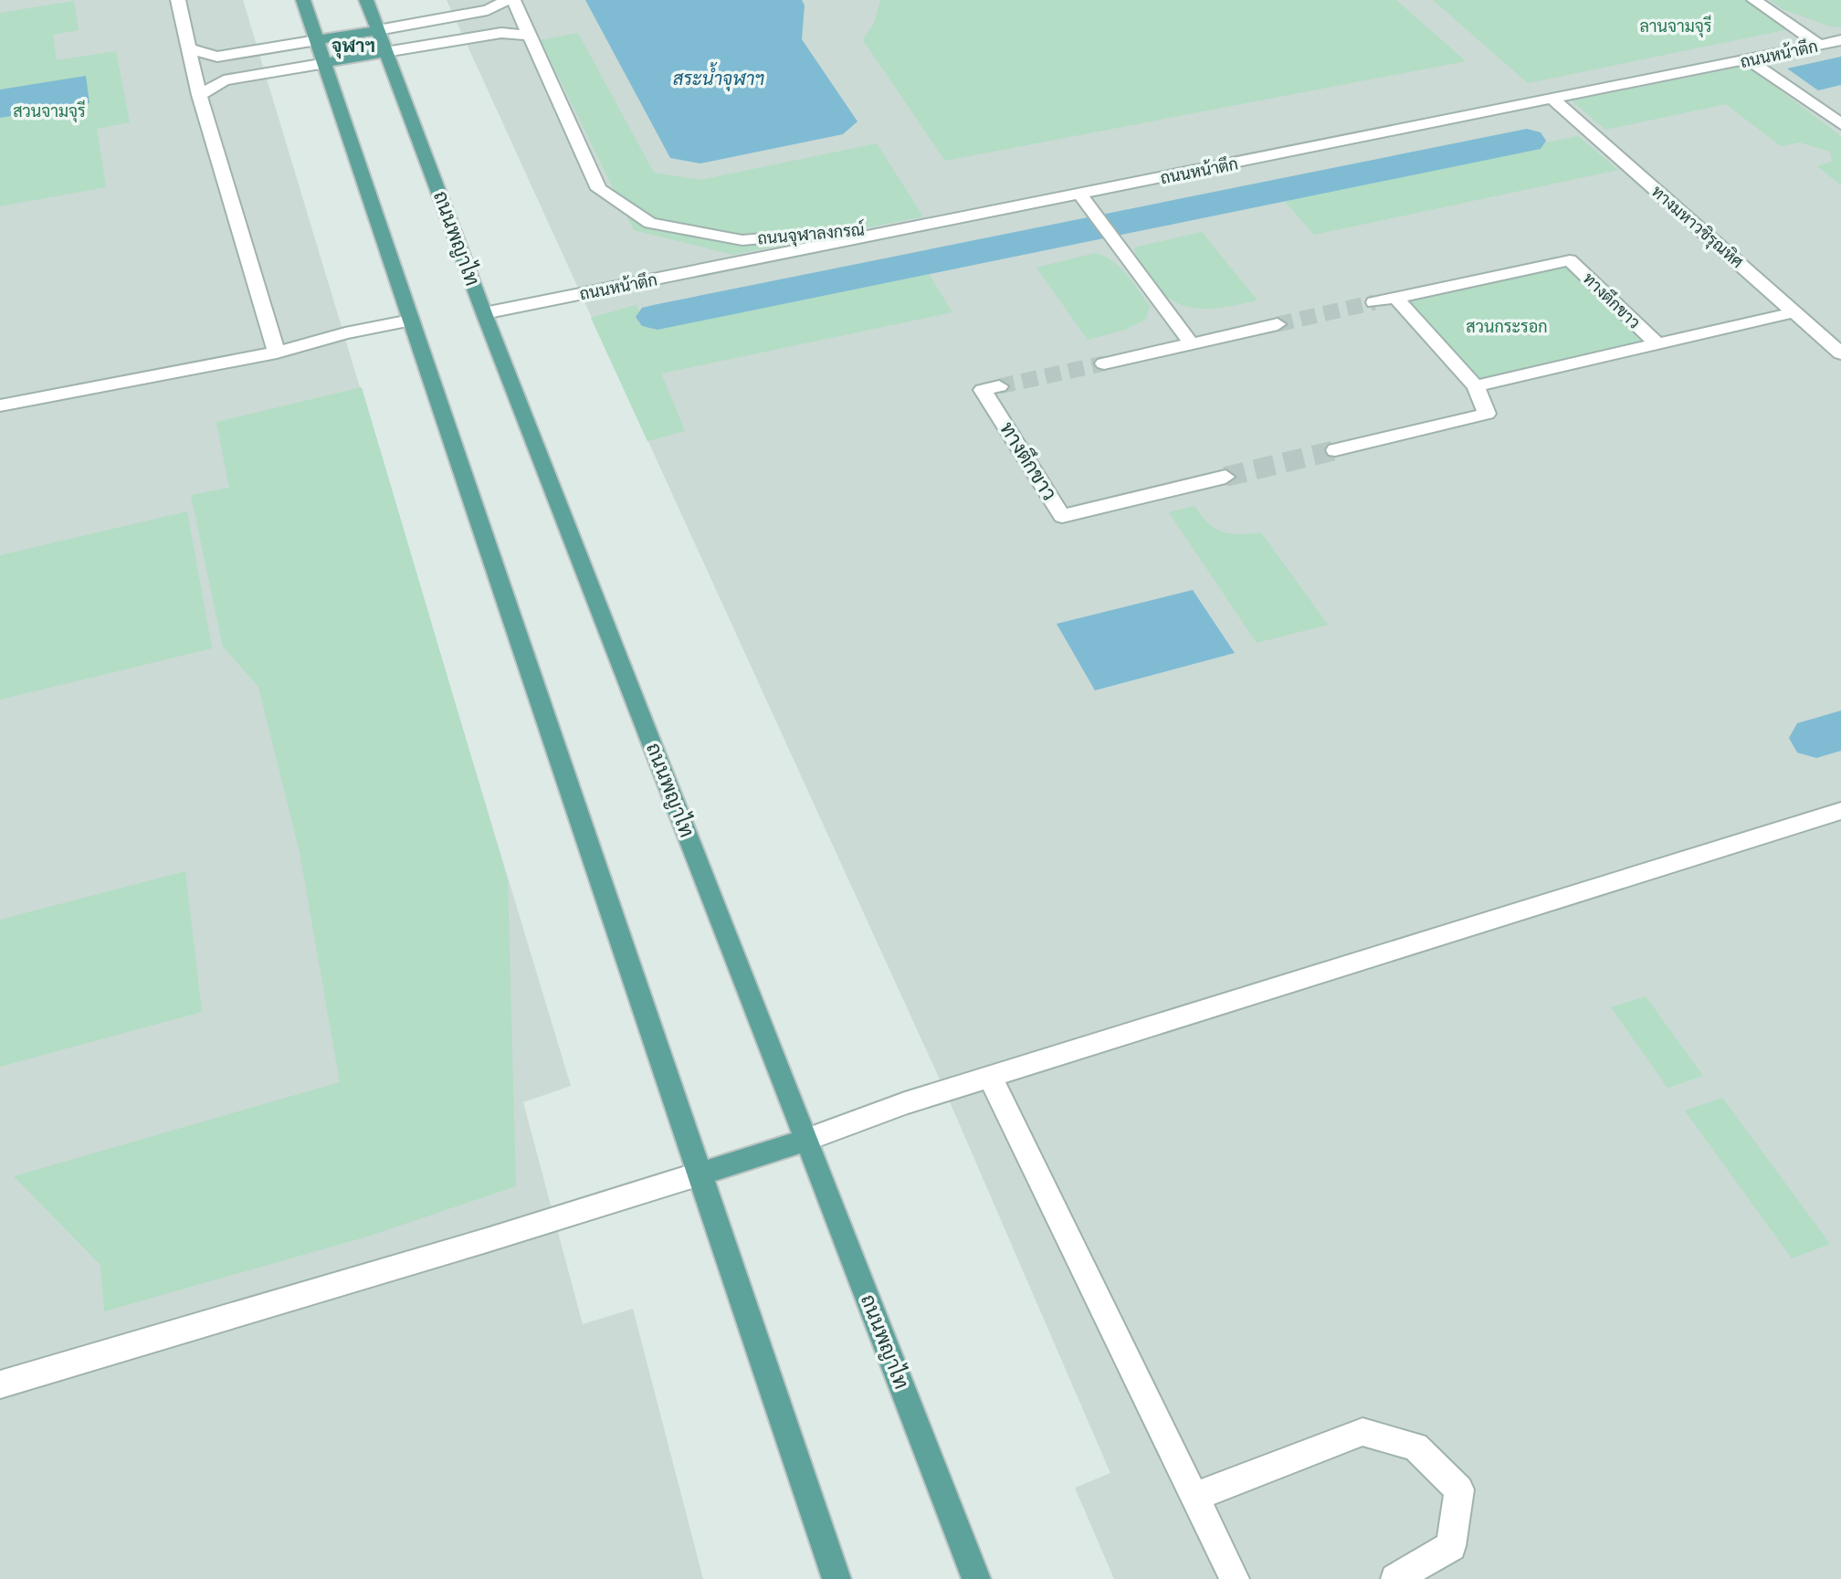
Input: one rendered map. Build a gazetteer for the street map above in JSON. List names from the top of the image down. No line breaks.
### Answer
{"streets":{"main road":["ถนนพญาไท"],"street":["ถนนหน้าตึก","ทางมหาวชิรุณหิศ","ถนนจุฬาลงกรณ์","ทางตึกขาว"]},"crossings":[["ถนนหน้าตึก","ทางมหาวชิรุณหิศ"],["ถนนหน้าตึก","ถนนจุฬาลงกรณ์"],["ถนนหน้าตึก","ถนนพญาไท"],["ทางมหาวชิรุณหิศ","ทางตึกขาว"]],"districts":["จุฬาฯ"],"water":["สระน้ำจุฬาฯ"],"parks":["ลานจามจุรี","สวนจามจุรี","สวนกระรอก"]}
